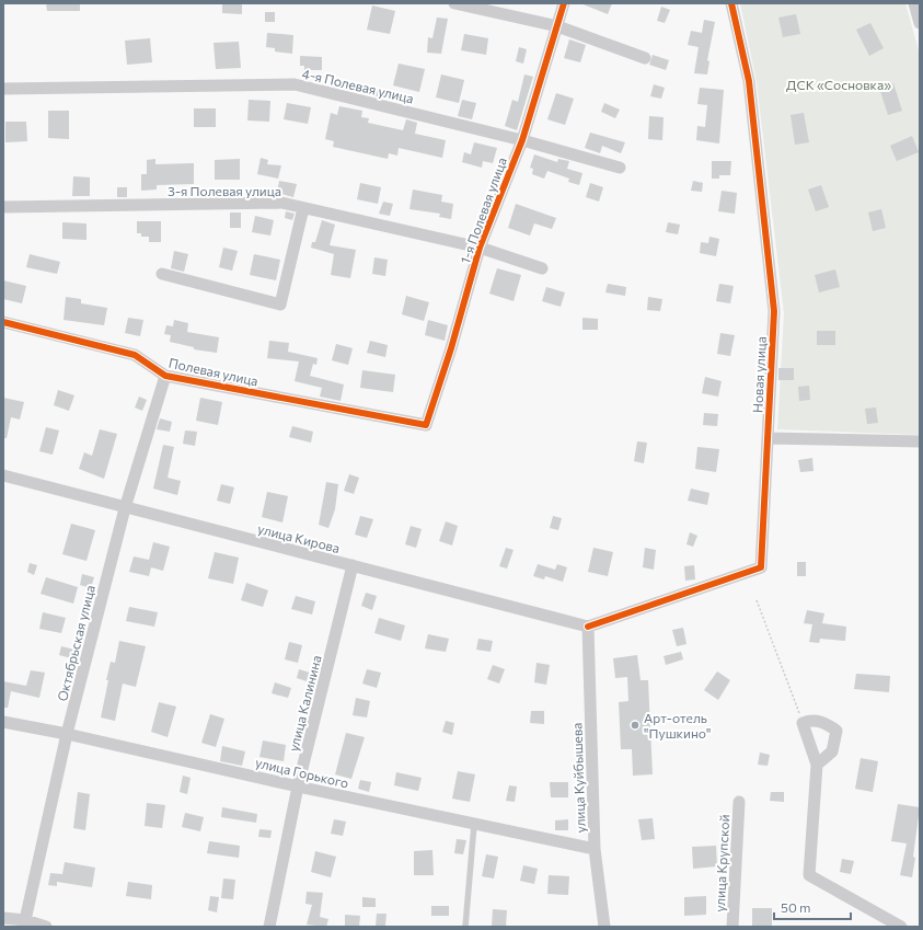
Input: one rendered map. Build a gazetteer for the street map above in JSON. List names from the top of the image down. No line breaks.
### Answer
{"streets":{"street":["4-я Полевая улица","3-я Полевая улица","1-я Полевая улица","Полевая улица","Новая улица","улица Кирова","Октябрьская улица","улица Калинина","улица Горького","улица Куйбышева","улица Крупской"]},"crossings":[["4-я Полевая улица","1-я Полевая улица"],["3-я Полевая улица","1-я Полевая улица"],["1-я Полевая улица","Полевая улица"],["Полевая улица","Октябрьская улица"],["Новая улица","улица Кирова"],["Новая улица","улица Куйбышева"],["улица Кирова","Октябрьская улица"],["улица Кирова","улица Калинина"],["улица Кирова","улица Куйбышева"],["Октябрьская улица","улица Горького"],["улица Калинина","улица Горького"],["улица Горького","улица Куйбышева"]],"parks":["ДСК «Сосновка»"],"places":["Арт-отель \"Пушкино\""],"scale_bar":"50 m"}
